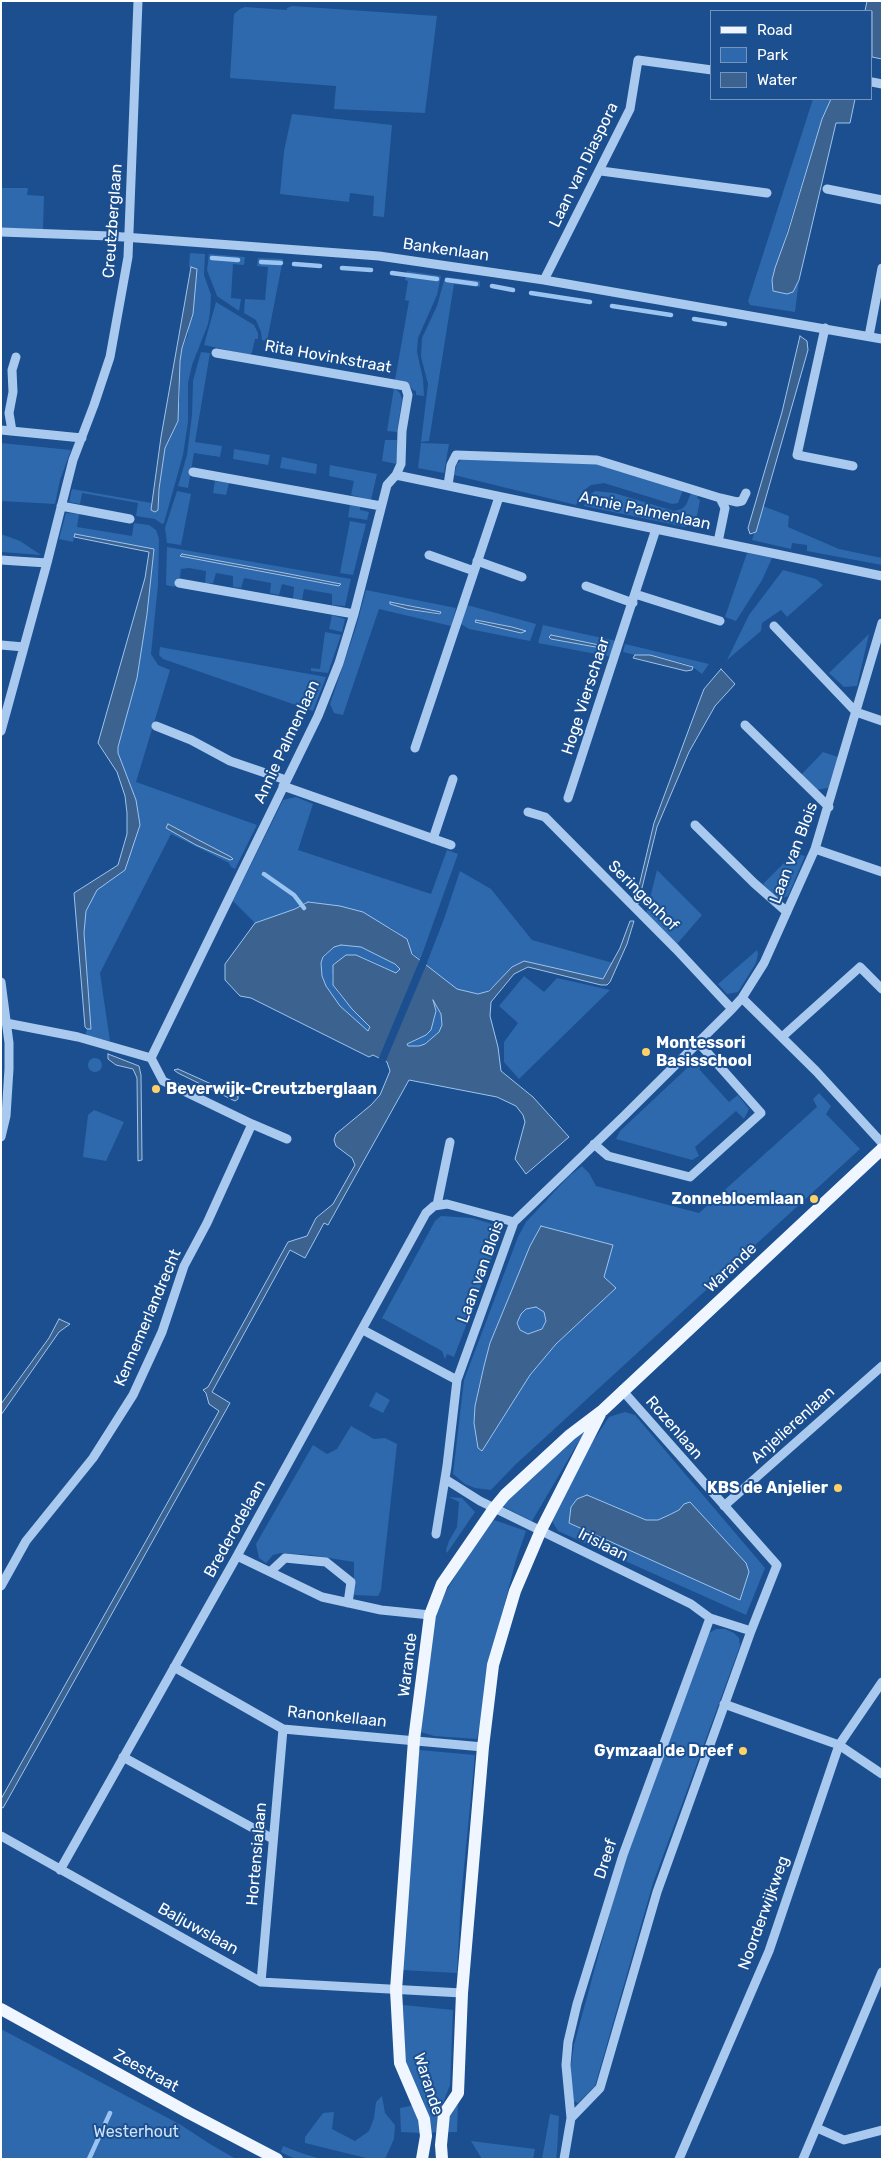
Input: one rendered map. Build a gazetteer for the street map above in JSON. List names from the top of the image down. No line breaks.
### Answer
{"streets":{"main road":["Warande","Zeestraat"],"street":["Laan van Diaspora","Creutzberglaan","Bankenlaan","Rita Hovinkstraat","Annie Palmenlaan","Hoge Vierschaar","Laan van Blois","Seringenhof","Kennemerlandrecht","Anjelierenlaan","Rozenlaan","Brederodelaan","Irislaan","Ranonkellaan","Hortensialaan","Dreef","Noorderwijkweg","Baljuwslaan"]},"crossings":[["Laan van Diaspora","Bankenlaan"],["Creutzberglaan","Bankenlaan"],["Rita Hovinkstraat","Annie Palmenlaan"],["Annie Palmenlaan","Hoge Vierschaar"],["Laan van Blois","Seringenhof"],["Laan van Blois","Irislaan"],["Warande","Rozenlaan"],["Warande","Irislaan"],["Warande","Ranonkellaan"],["Warande","Baljuwslaan"],["Anjelierenlaan","Rozenlaan"],["Rozenlaan","Irislaan"],["Brederodelaan","Ranonkellaan"],["Brederodelaan","Baljuwslaan"],["Irislaan","Dreef"],["Ranonkellaan","Hortensialaan"],["Hortensialaan","Baljuwslaan"]],"parks":["Westerhout"],"places":["Montessori Basisschool","Beverwijk-Creutzberglaan","Zonnebloemlaan","KBS de Anjelier","Gymzaal de Dreef"],"legend":["Road","Park","Water"]}
